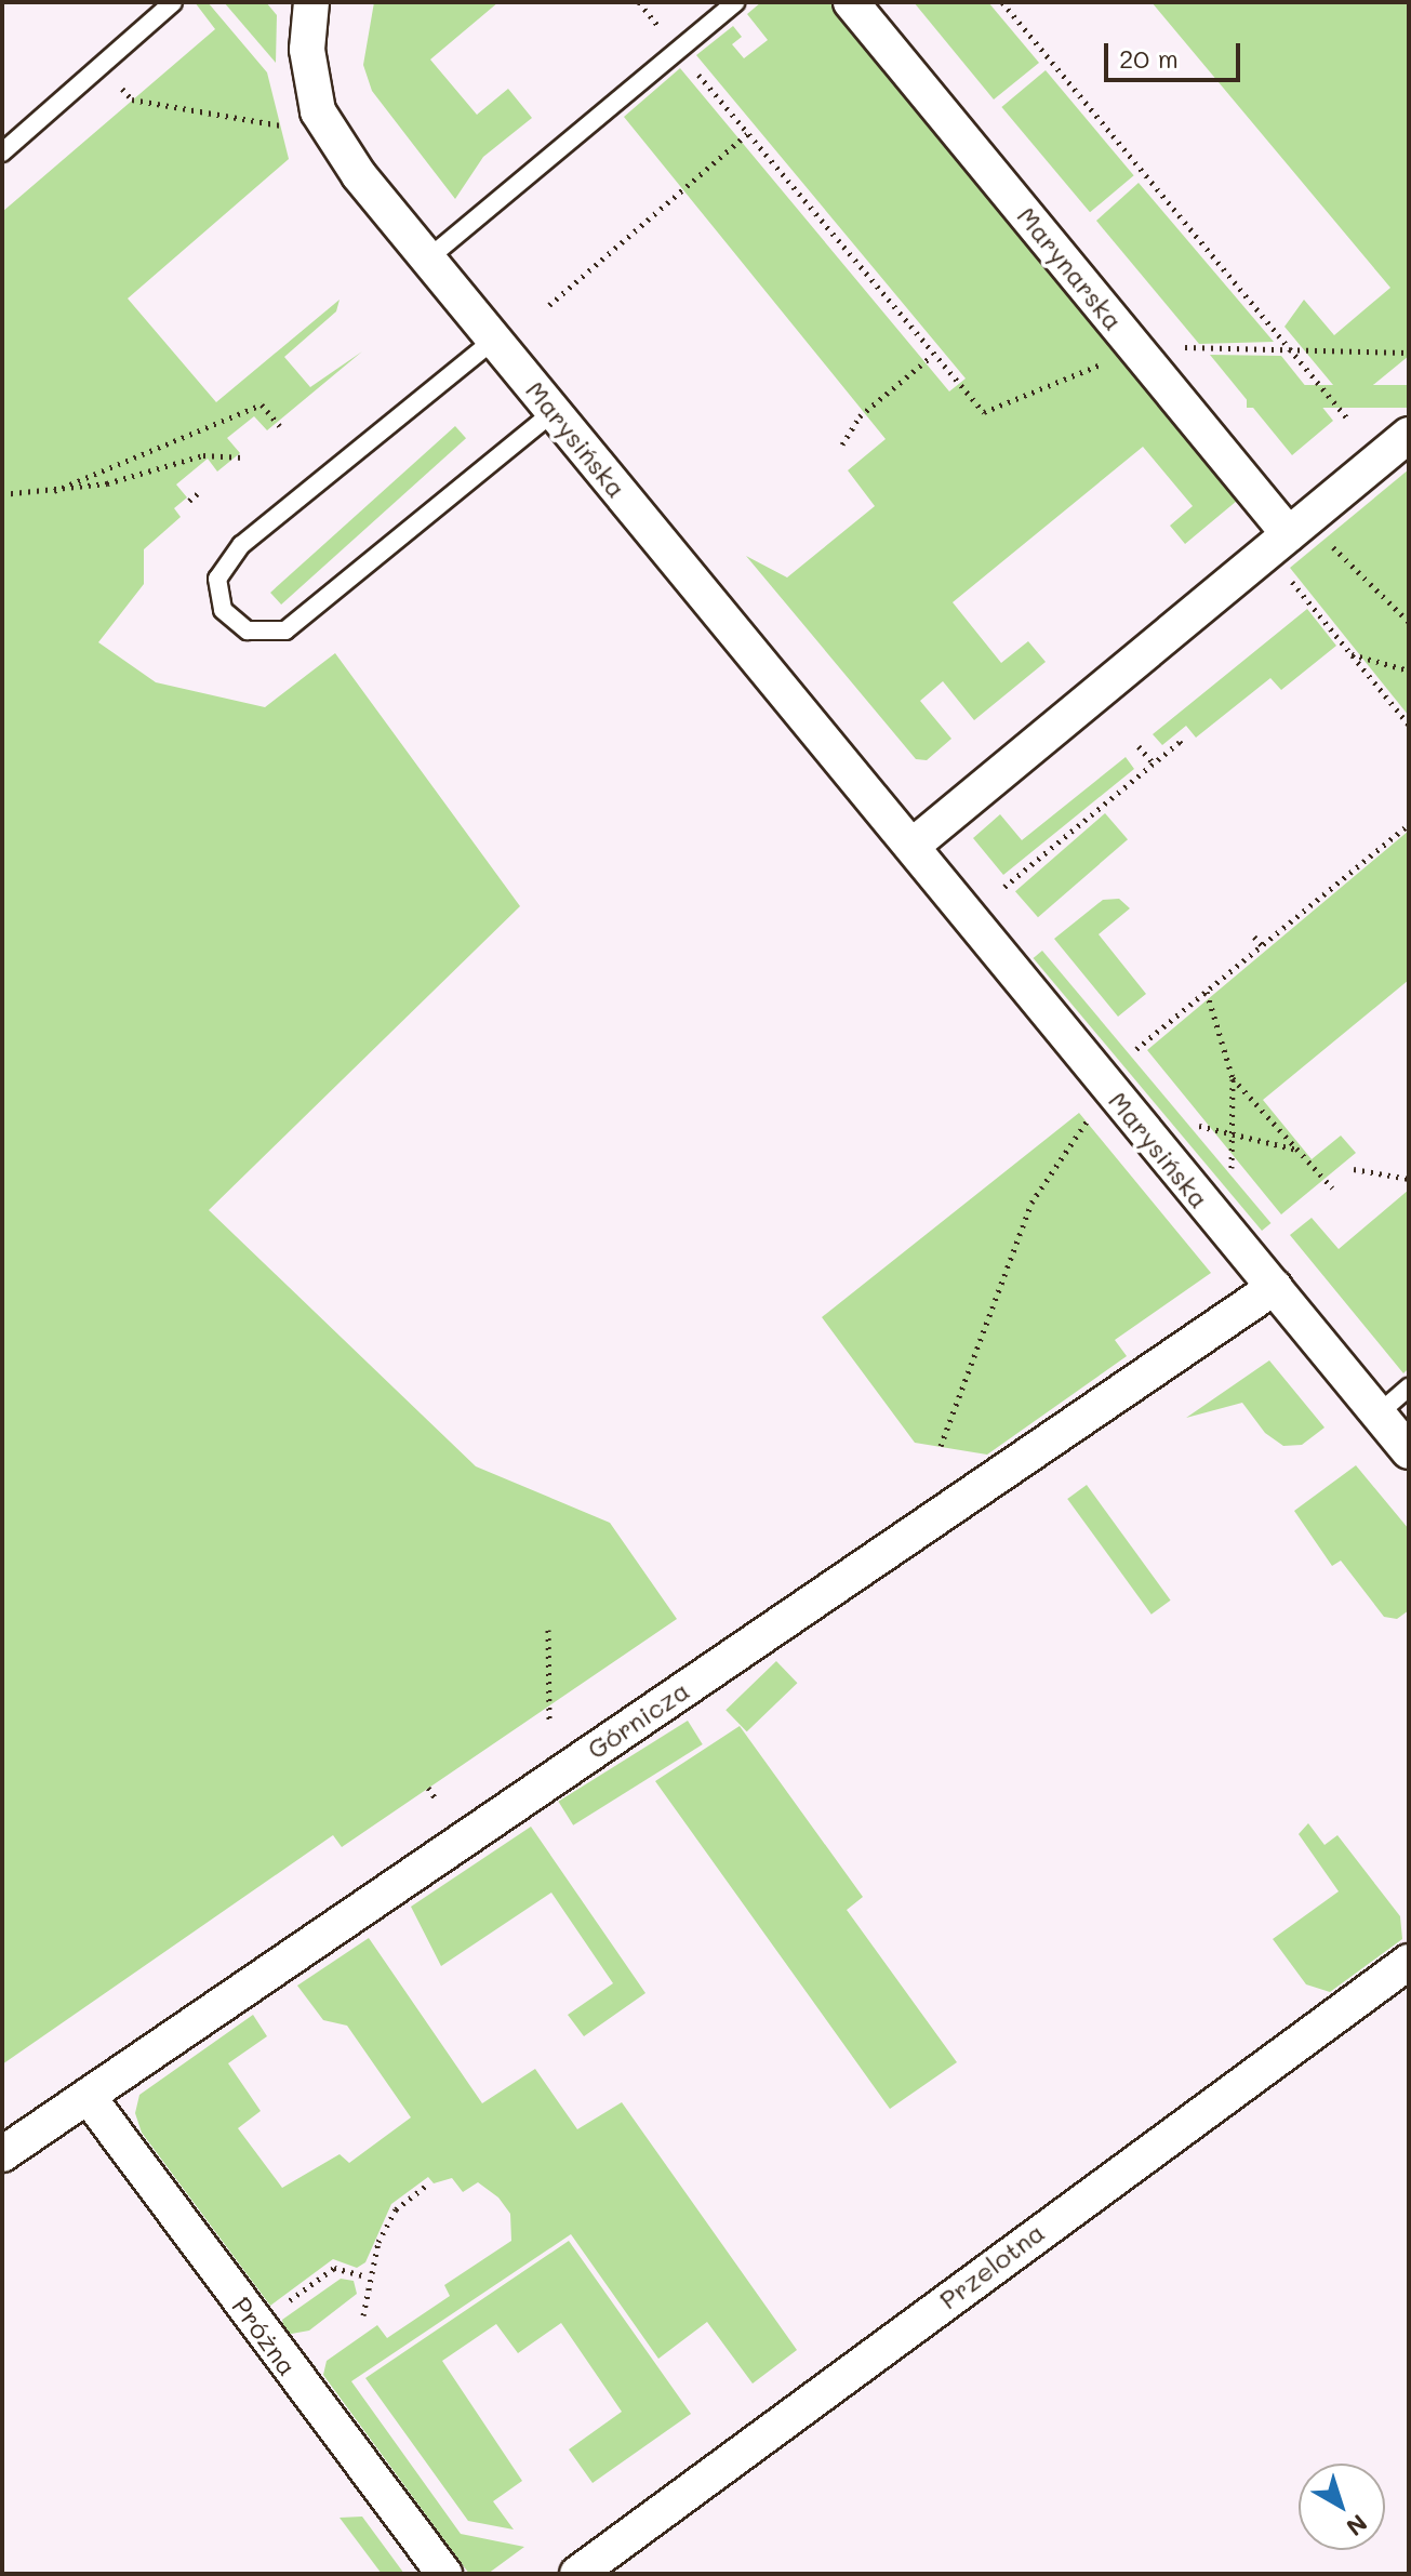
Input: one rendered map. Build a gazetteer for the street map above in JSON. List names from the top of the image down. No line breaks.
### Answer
{"streets":{"street":["Marynarska","Marysińska","Górnicza","Przelotna","Próżna"]},"crossings":[["Marysińska","Górnicza"],["Górnicza","Próżna"]],"scale_bar":"20 m","north":"bottom right"}
